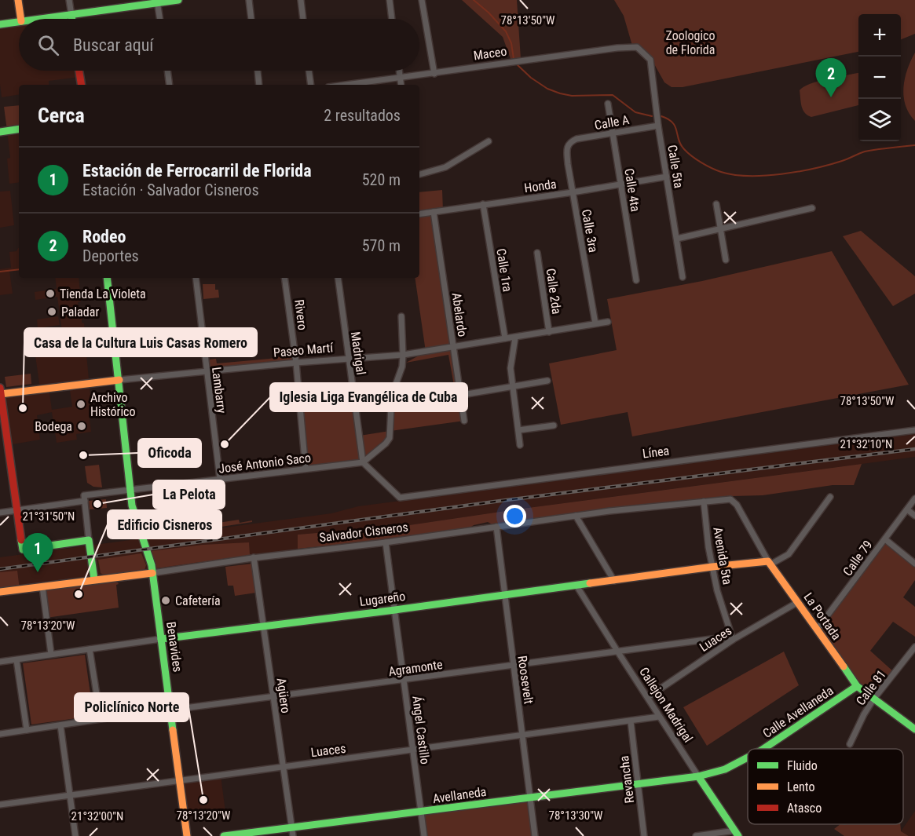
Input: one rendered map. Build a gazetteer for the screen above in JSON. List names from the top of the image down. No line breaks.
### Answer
{"streets":{"main road":["Paseo Martí","Salvador Cisneros","Lugareño","La Portada","Benavides","Callejon Madrigal","Calle Avellaneda","Avellaneda"],"street":["Maceo","Calle A","Calle 5ta","Honda","Calle 4ta","Calle 3ra","Calle 1ra","Calle 2da","Rivero","Abelardo","Madrigal","Lambarry","Línea","José Antonio Saco","Avenida 5ta","Calle 79","Luaces","Agramonte","Roosevelt","Calle 81","Agüero","Ángel Castillo","Revancha"]},"crossings":[["Maceo","Calle 5ta"],["Calle A","Calle 5ta"],["Calle A","Calle 4ta"],["Calle A","Calle 3ra"],["Calle 5ta","Honda"],["Honda","Calle 4ta"],["Honda","Calle 3ra"],["Honda","Calle 1ra"],["Honda","Abelardo"],["Calle 3ra","Paseo Martí"],["Calle 1ra","Paseo Martí"],["Calle 2da","Paseo Martí"],["Rivero","Paseo Martí"],["Rivero","José Antonio Saco"],["Abelardo","Paseo Martí"],["Paseo Martí","Madrigal"],["Paseo Martí","Lambarry"],["Paseo Martí","Benavides"],["Madrigal","Línea"],["Madrigal","José Antonio Saco"],["Lambarry","José Antonio Saco"],["Línea","José Antonio Saco"],["José Antonio Saco","Benavides"],["Salvador Cisneros","Avenida 5ta"],["Salvador Cisneros","La Portada"],["Salvador Cisneros","Benavides"],["Salvador Cisneros","Roosevelt"],["Salvador Cisneros","Agüero"],["Salvador Cisneros","Ángel Castillo"],["Avenida 5ta","Lugareño"],["Avenida 5ta","Luaces"],["Avenida 5ta","Agramonte"],["Calle 79","La Portada"],["Lugareño","La Portada"],["Lugareño","Benavides"],["Lugareño","Roosevelt"],["Lugareño","Agüero"],["Lugareño","Callejon Madrigal"],["Lugareño","Ángel Castillo"],["La Portada","Luaces"],["La Portada","Calle 81"],["La Portada","Calle Avellaneda"],["Luaces","Benavides"],["Luaces","Agramonte"],["Luaces","Roosevelt"],["Luaces","Agüero"],["Luaces","Callejon Madrigal"],["Luaces","Ángel Castillo"],["Luaces","Revancha"],["Benavides","Agramonte"],["Agramonte","Roosevelt"],["Agramonte","Agüero"],["Agramonte","Callejon Madrigal"],["Agramonte","Ángel Castillo"],["Roosevelt","Avellaneda"],["Agüero","Avellaneda"],["Callejon Madrigal","Calle Avellaneda"],["Callejon Madrigal","Avellaneda"],["Calle Avellaneda","Avellaneda"],["Ángel Castillo","Avellaneda"],["Revancha","Avellaneda"]],"parks":["Zoologico de Florida"],"places":["Tienda La Violeta","Paladar","Archivo Histórico","Casa de la Cultura Luis Casas Romero","Bodega","Iglesia Liga Evangélica de Cuba","Oficoda","La Pelota","Edificio Cisneros","Cafetería","Policlínico Norte"],"legend":["Fluido","Lento","Atasco"],"page":{"map_buttons":["+","−"],"search":"Buscar aquí","pins":["2","1"],"heading":["Cerca","2 resultados"],"list":[{"mark":"1","name":"Estación de Ferrocarril de Florida","note":"Estación · Salvador Cisneros","value":"520 m"},{"mark":"2","name":"Rodeo","note":"Deportes","value":"570 m"}]},"coordinates":["78°13'50\"W","21°32'10\"N","21°31'50\"N","78°13'20\"W","78°13'30\"W","21°32'00\"N"]}
